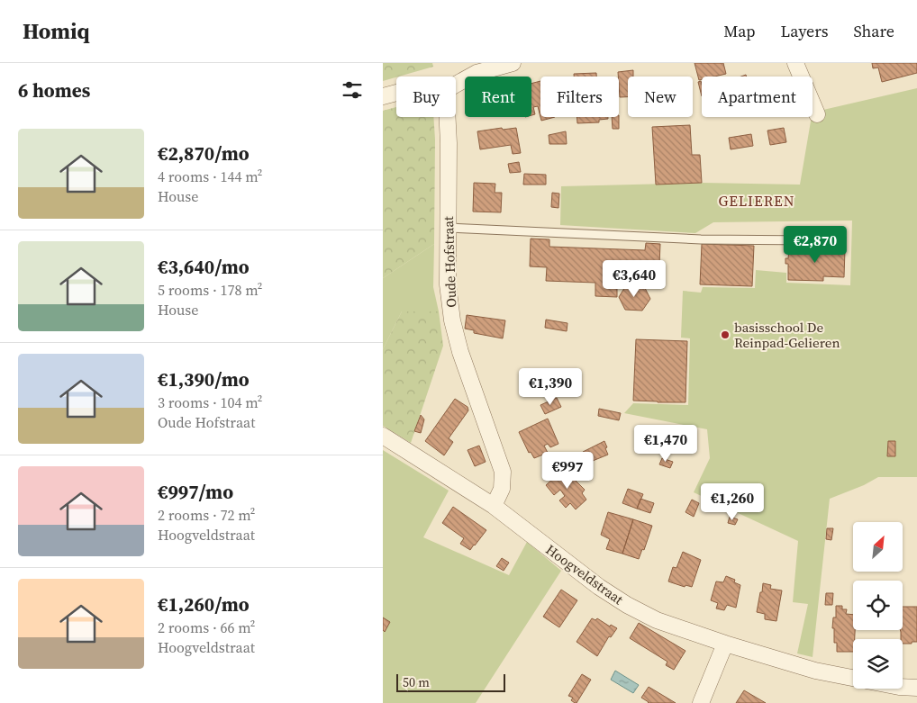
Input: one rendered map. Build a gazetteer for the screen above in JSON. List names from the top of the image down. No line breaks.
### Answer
{"streets":{"street":["Oude Hofstraat","Hoogveldstraat"]},"crossings":[["Oude Hofstraat","Hoogveldstraat"]],"districts":["GELIEREN"],"places":["basisschool De Reinpad-Gelieren"],"scale_bar":"50 m","north":"top right","page":{"header":"Homiq","nav":["Map","Layers","Share"],"heading":"6 homes","chip":["Buy","Rent","Filters","New","Apartment"],"list":[{"name":"€2,870/mo","note":"4 rooms · 144 m² · House"},{"name":"€3,640/mo","note":"5 rooms · 178 m² · House"},{"name":"€1,390/mo","note":"3 rooms · 104 m² · Oude Hofstraat"},{"name":"€997/mo","note":"2 rooms · 72 m² · Hoogveldstraat"},{"name":"€1,260/mo","note":"2 rooms · 66 m² · Hoogveldstraat"}],"price":["€2,870","€3,640","€1,390","€1,470","€997","€1,260"],"scale":"50 m"}}
